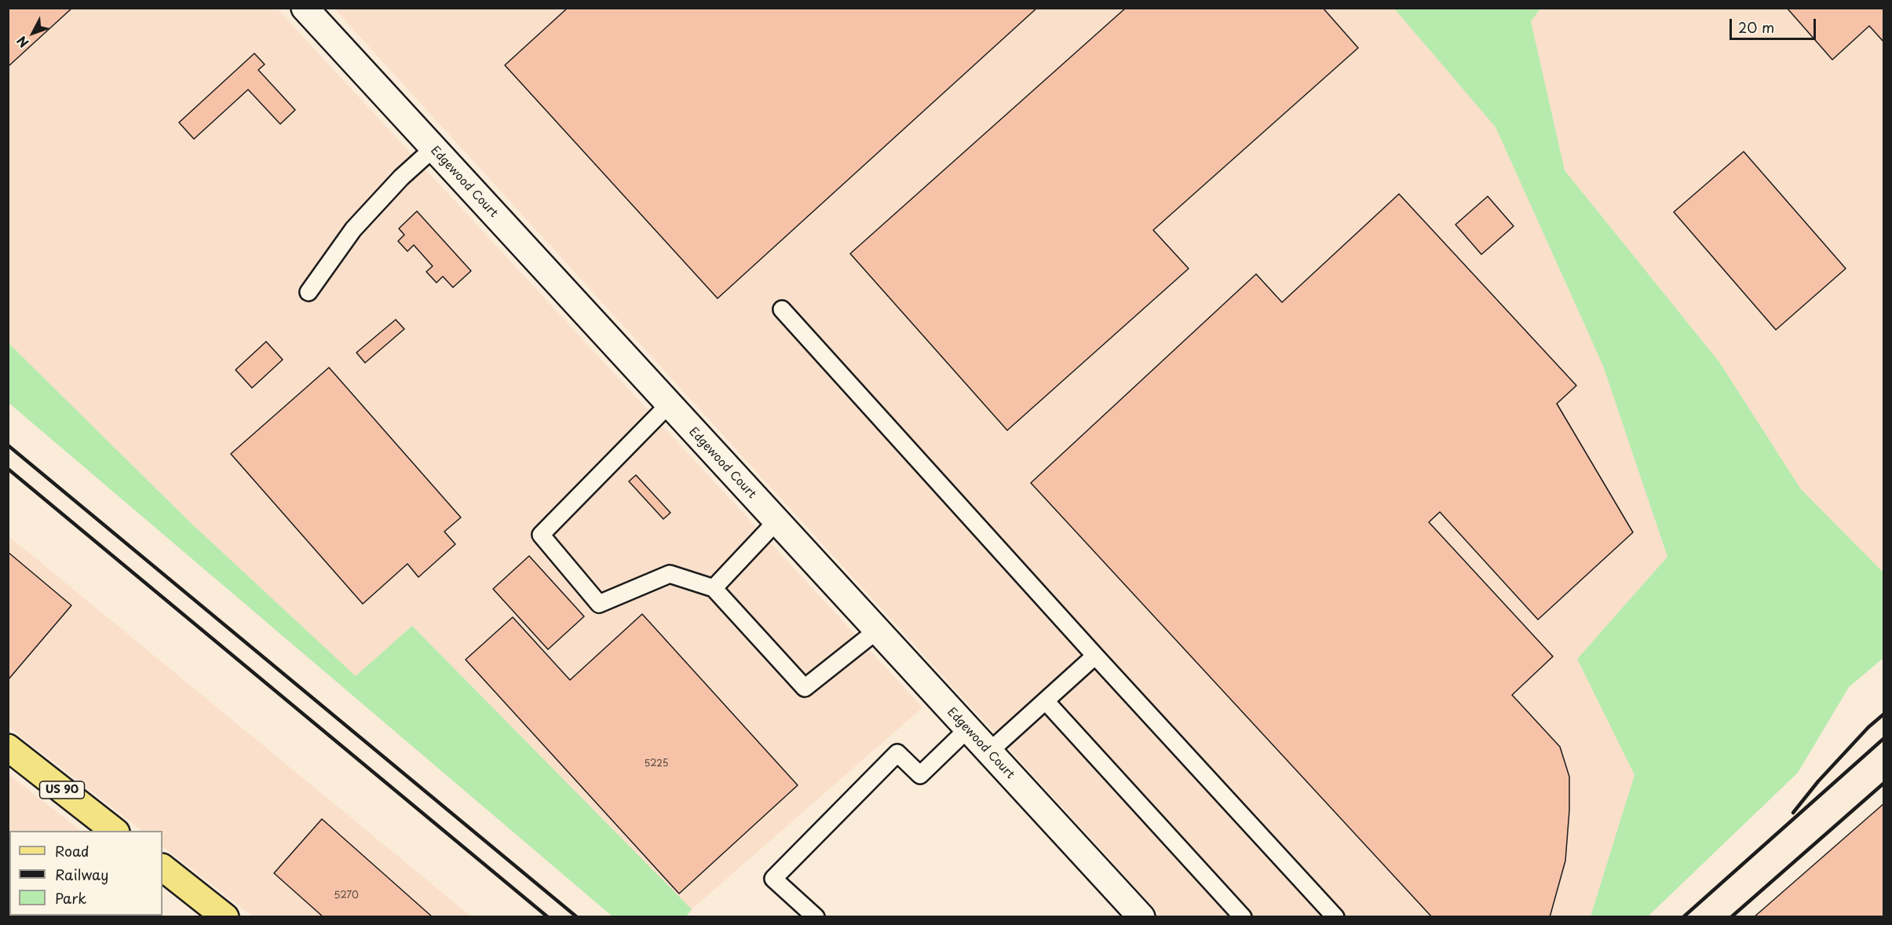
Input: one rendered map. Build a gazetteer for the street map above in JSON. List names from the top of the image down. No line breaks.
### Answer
{"streets":{"main road":["US 90"],"street":["Edgewood Court"]},"house_numbers":["5225","5270"],"legend":["Road","Railway","Park"],"scale_bar":"20 m","north":"bottom left"}
